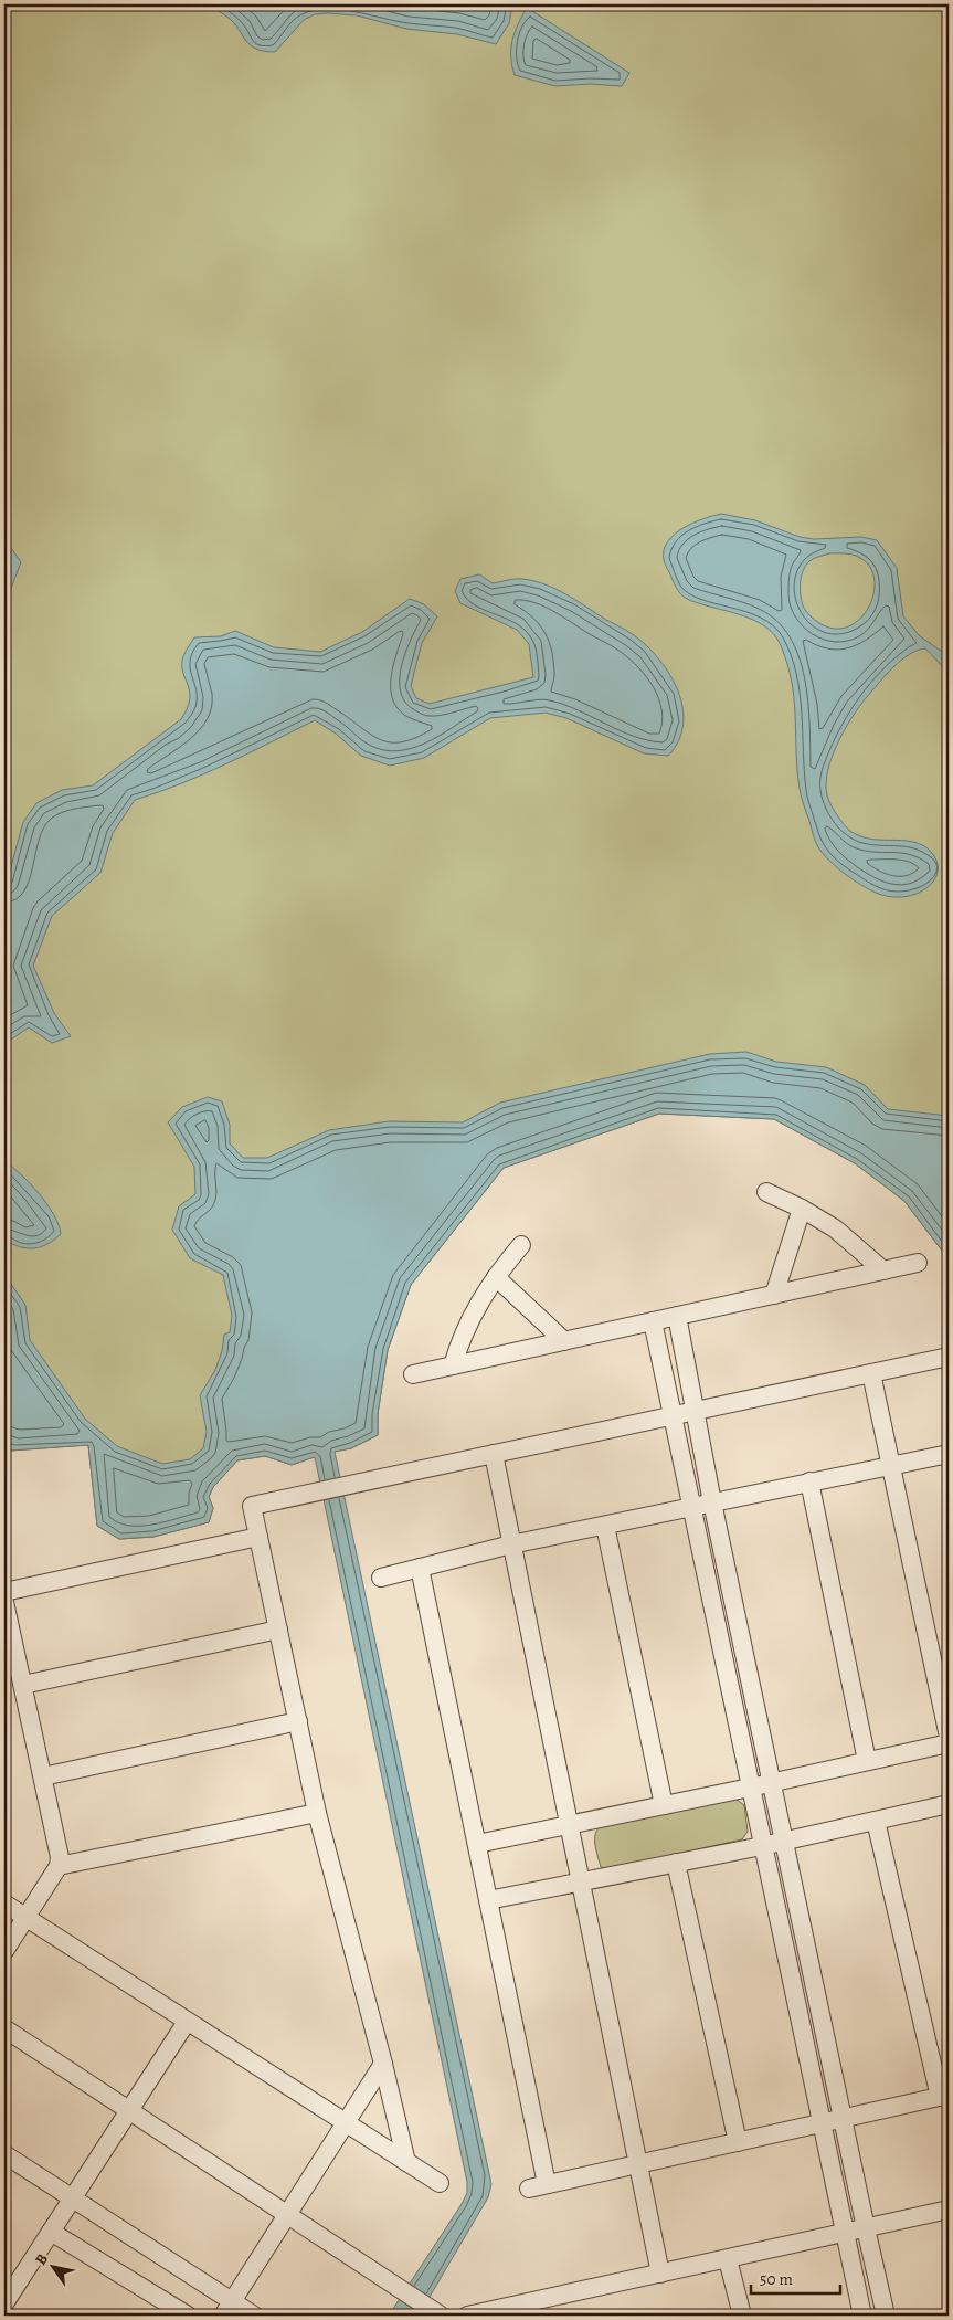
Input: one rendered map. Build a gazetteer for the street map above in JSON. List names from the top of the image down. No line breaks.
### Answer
{"scale_bar":"50 m","north":"top left"}
